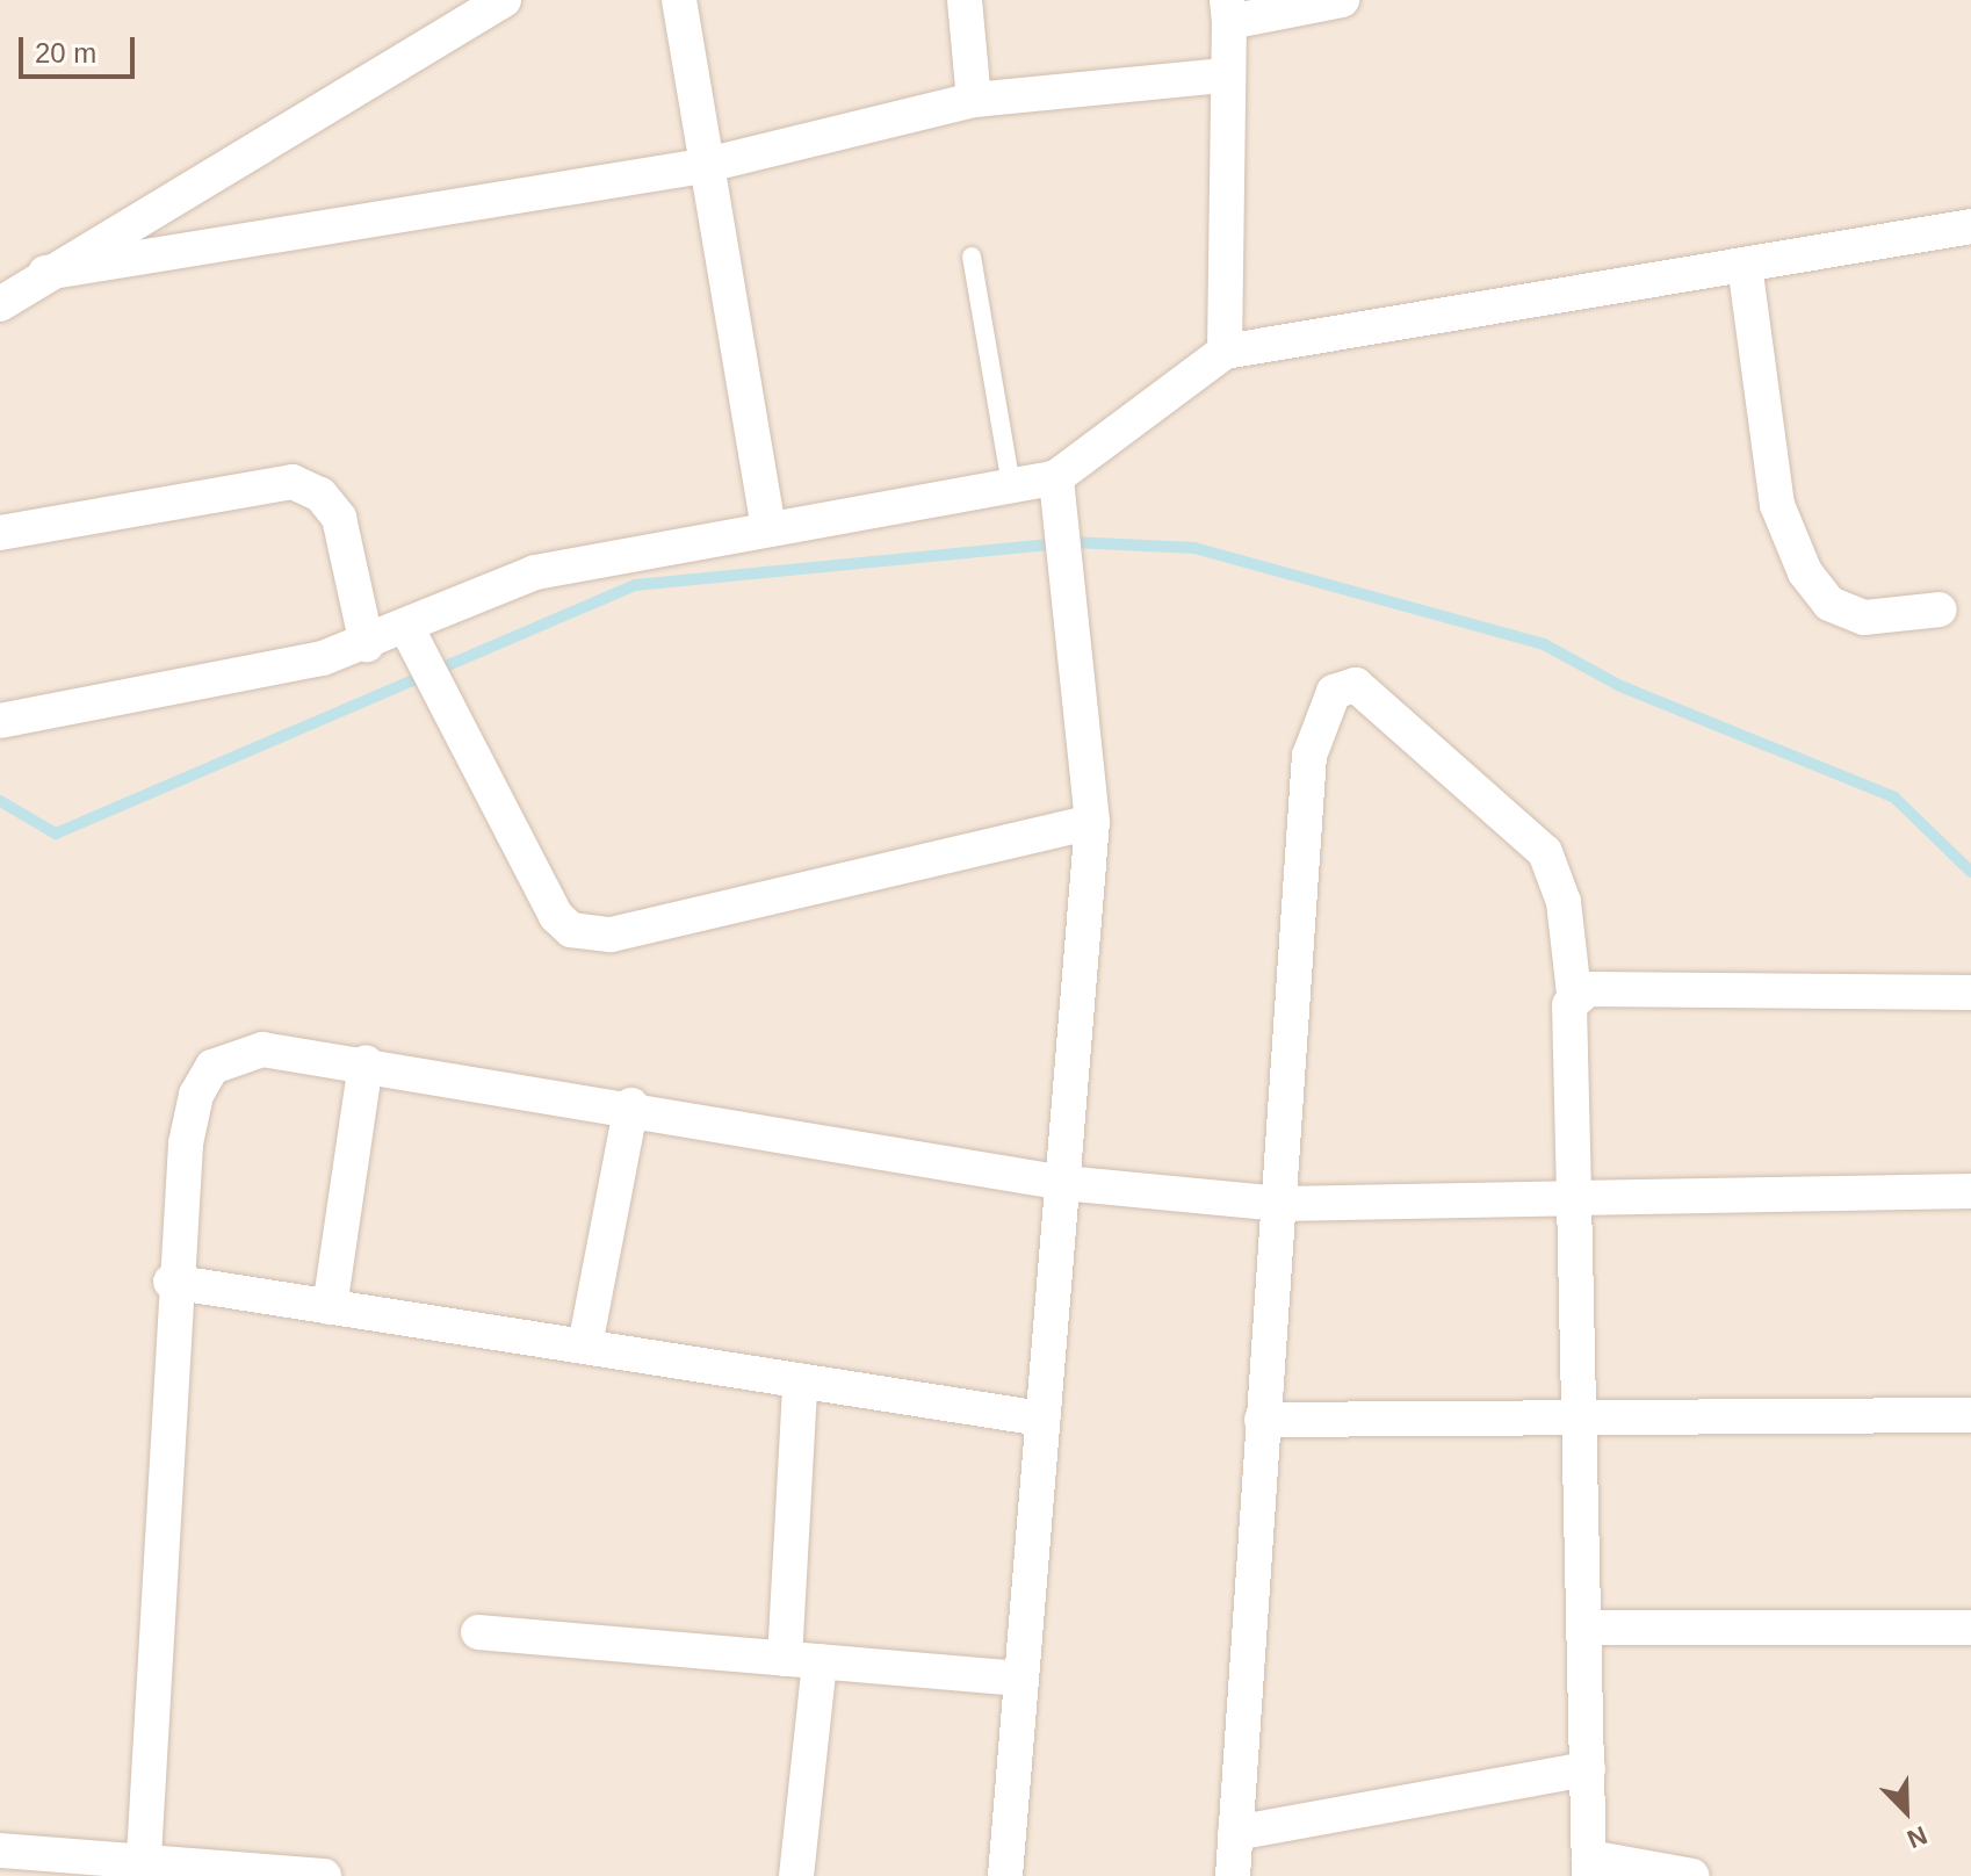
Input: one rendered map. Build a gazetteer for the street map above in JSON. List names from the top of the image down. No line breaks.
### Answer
{"scale_bar":"20 m","north":"bottom right"}
